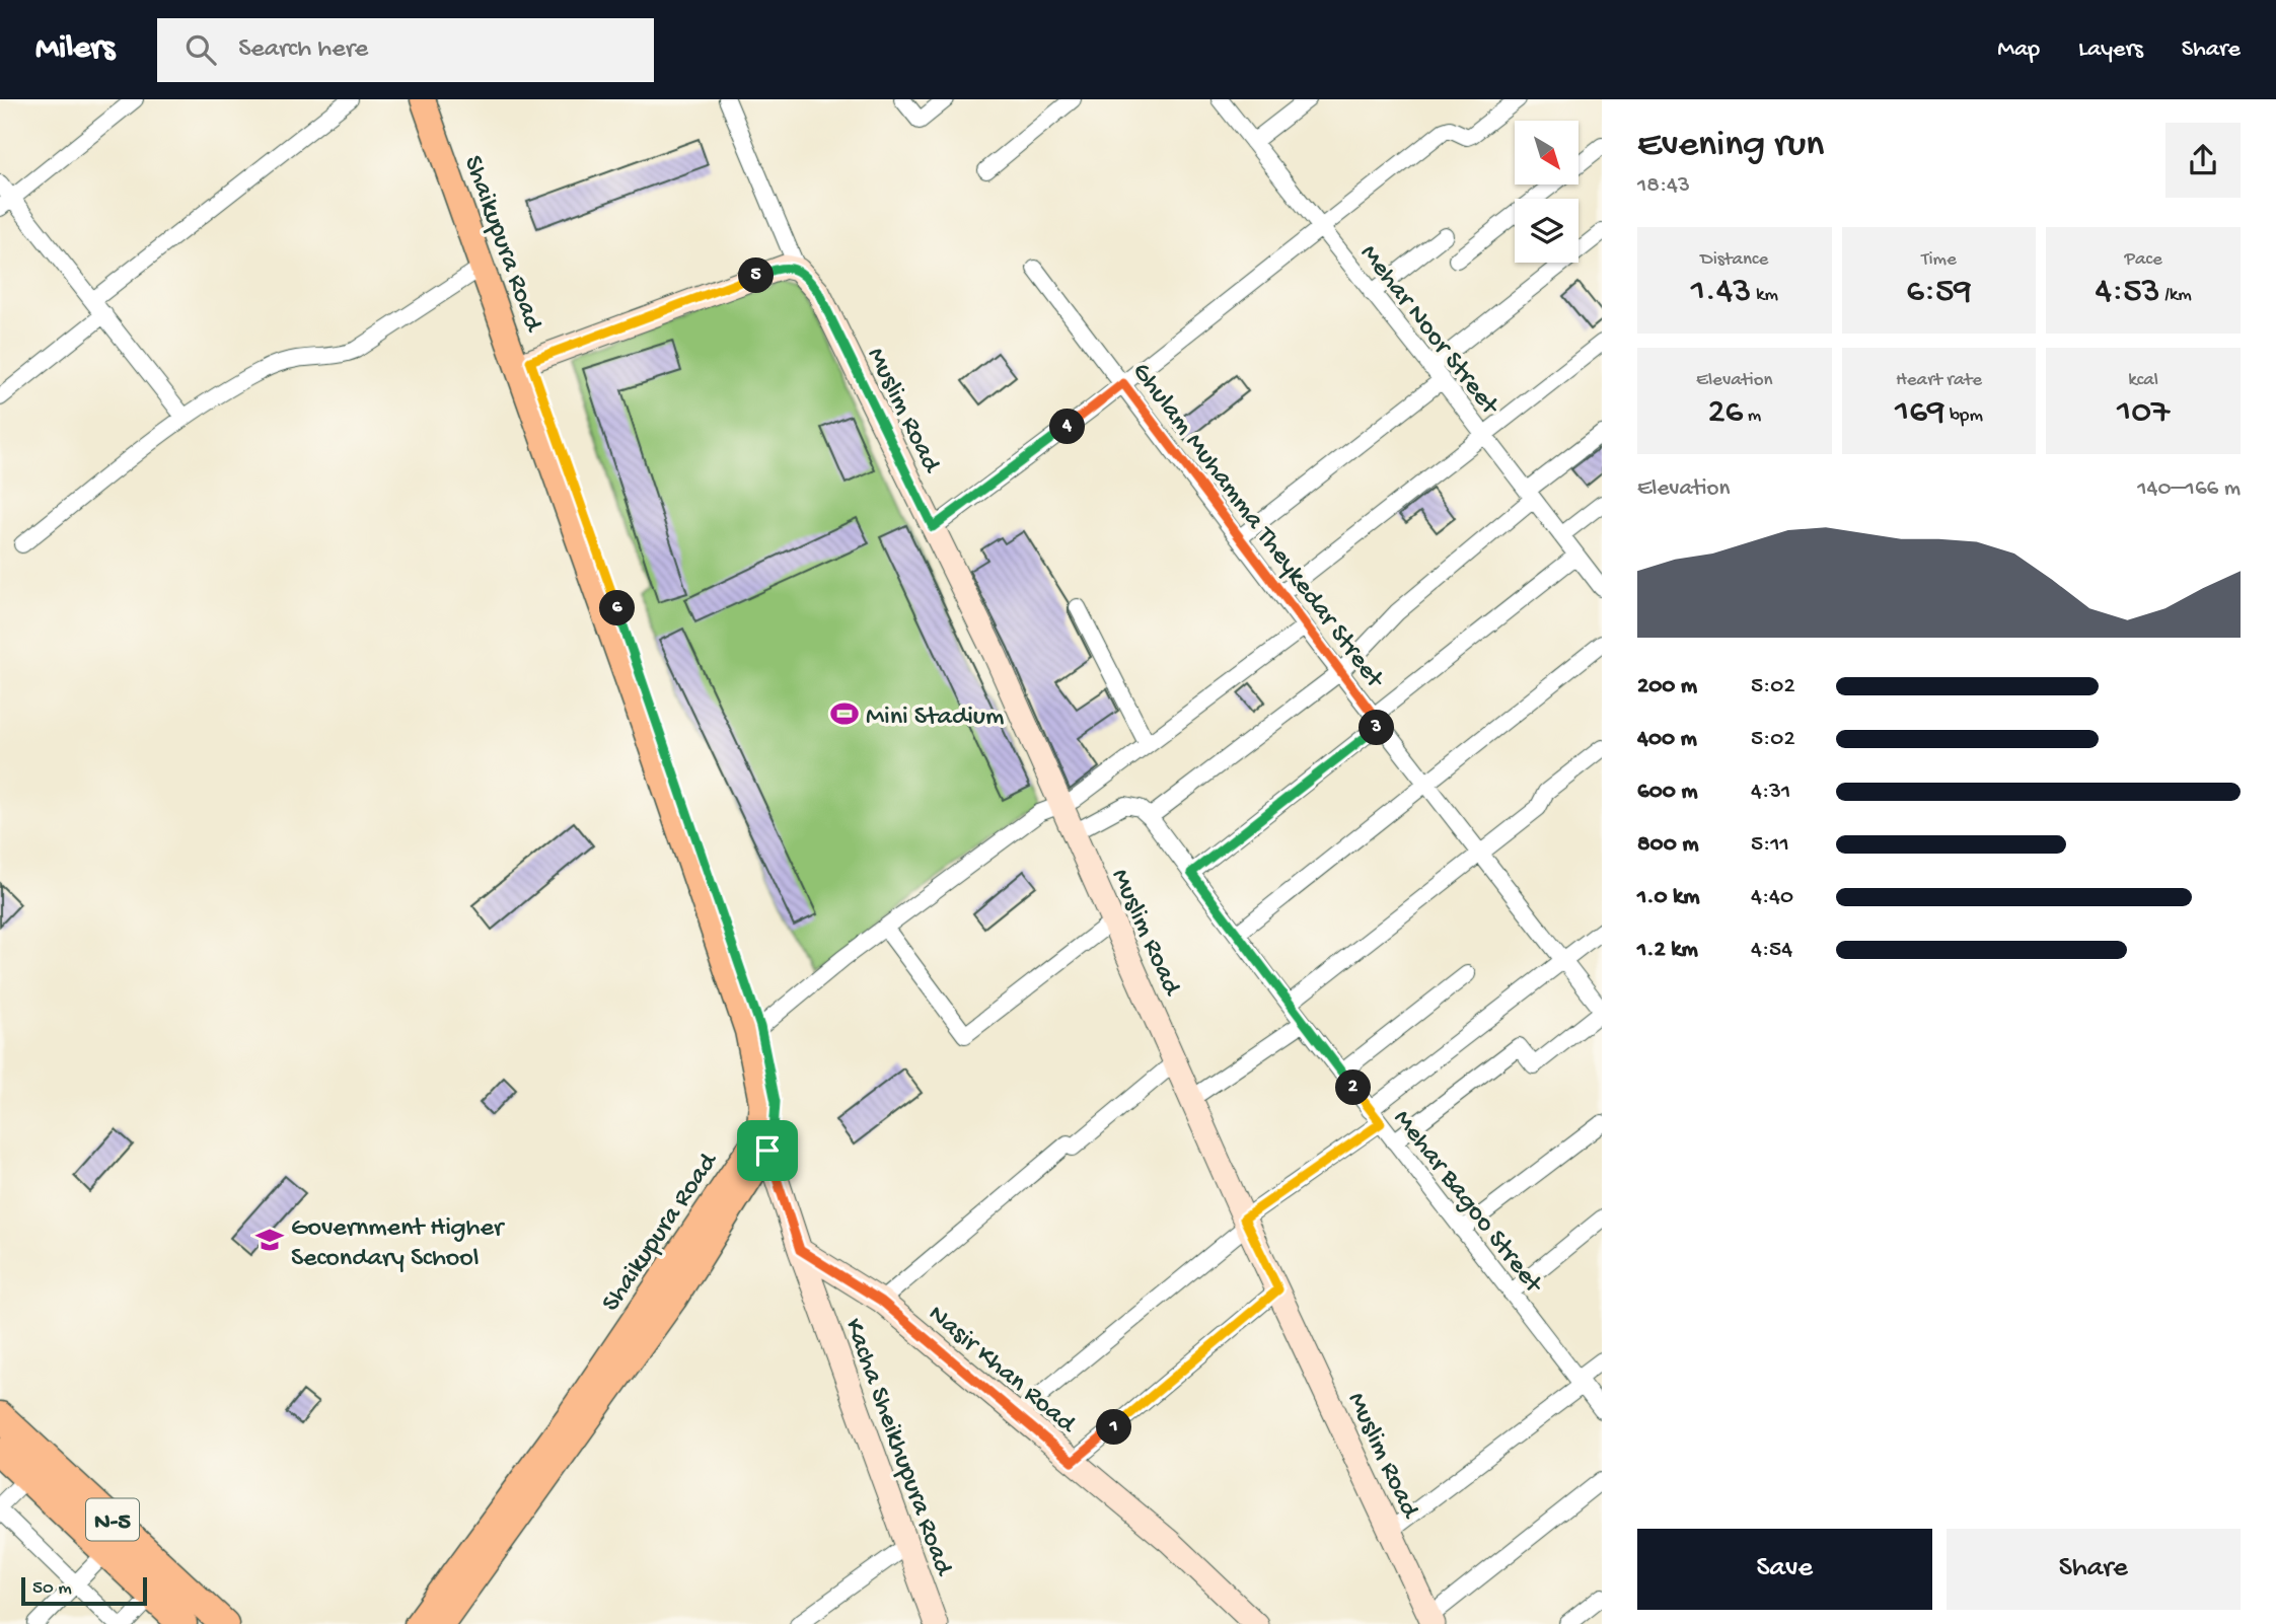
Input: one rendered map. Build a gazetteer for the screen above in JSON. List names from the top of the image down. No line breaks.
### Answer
{"streets":{"highway":["N-5"],"main road":["Shaikupura Road"],"street":["Mehar Noor Street","Muslim Road","Ghulam Muhamma Theykedar Street","Mehar Bagoo Street","Nasir Khan Road","Kacha Sheikhupura Road"]},"crossings":[["Shaikupura Road","Kacha Sheikhupura Road"],["Nasir Khan Road","Kacha Sheikhupura Road"]],"places":{"sports":["Mini Stadium"],"school or university":["Government Higher Secondary School"]},"scale_bar":"50 m","north":"bottom right","page":{"header":"Milers","search":"Search here","nav":["Map","Layers","Share"],"heading":["Evening run","18:43"],"stats":[["Distance","1.43 km"],["Time","6:59"],["Pace","4:53 /km"],["Elevation","26 m"],["Heart rate","169 bpm"],["kcal","107"]],"pins":["5","4","6","3","2","1"],"chart":["Elevation","140–166 m"],"list":[{"name":"200 m","note":"5:02"},{"name":"400 m","note":"5:02"},{"name":"600 m","note":"4:31"},{"name":"800 m","note":"5:11"},{"name":"1.0 km","note":"4:40"},{"name":"1.2 km","note":"4:54"}],"buttons":["Save","Share"],"scale":"50 m"}}
